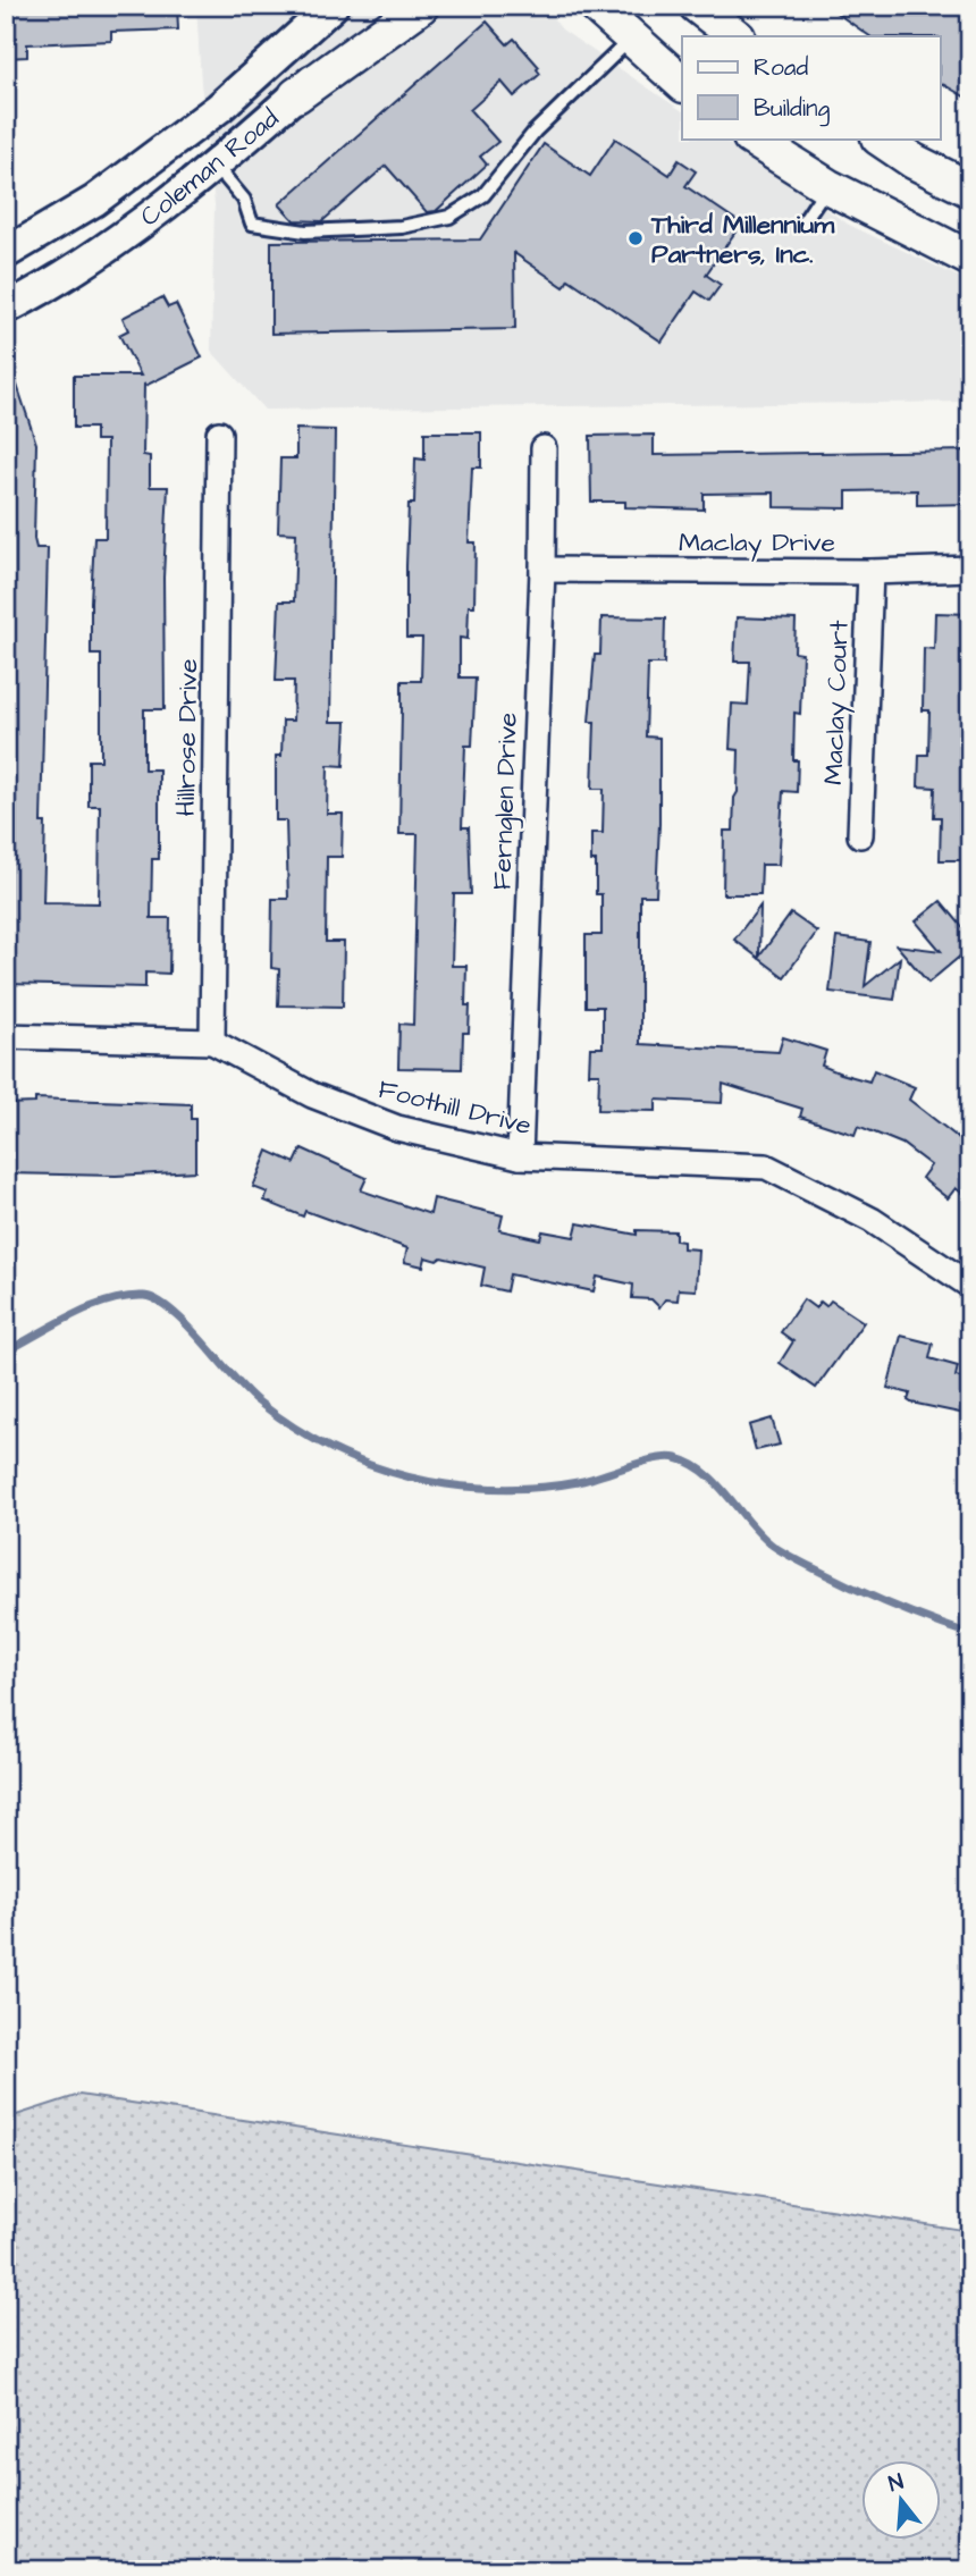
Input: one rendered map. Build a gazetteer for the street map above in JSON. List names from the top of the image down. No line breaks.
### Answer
{"streets":{"street":["Coleman Road","Maclay Drive","Maclay Court","Hillrose Drive","Fernglen Drive","Foothill Drive"]},"crossings":[["Maclay Drive","Maclay Court"],["Maclay Drive","Fernglen Drive"],["Hillrose Drive","Foothill Drive"],["Fernglen Drive","Foothill Drive"]],"places":["Third Millennium Partners, Inc."],"legend":["Road","Building"],"north":"top"}
